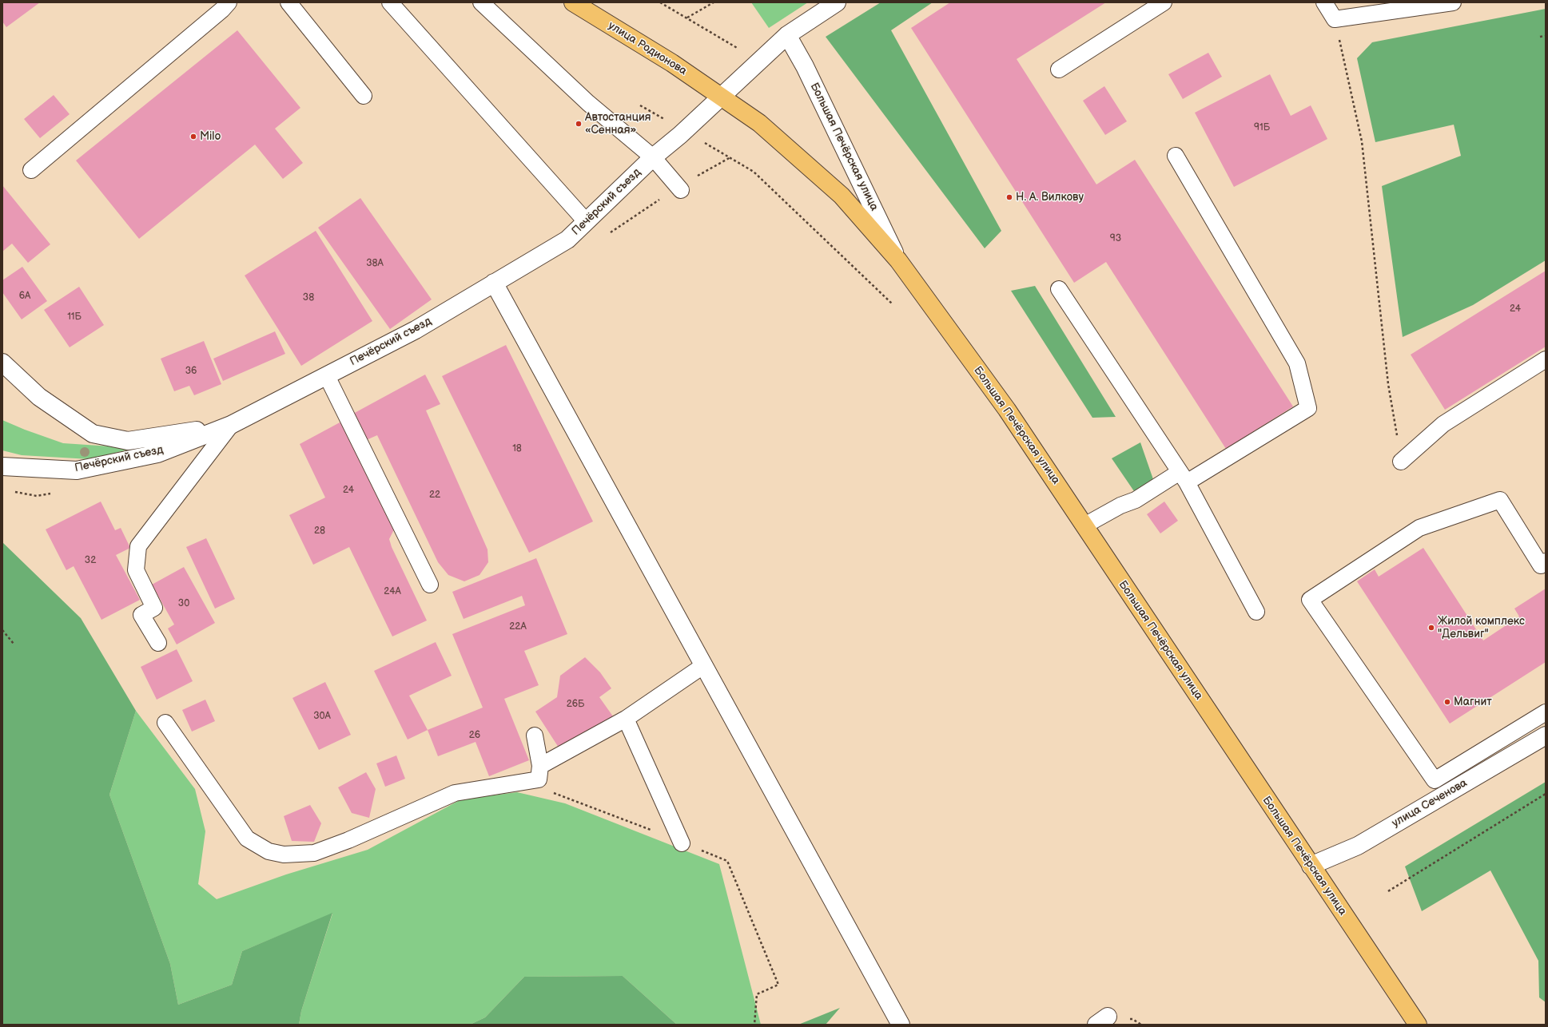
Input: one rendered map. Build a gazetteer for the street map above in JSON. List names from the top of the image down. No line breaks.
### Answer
{"streets":{"main road":["улица Родионова","Большая Печёрская улица"],"street":["Печёрский съезд","улица Сеченова"]},"crossings":[["улица Родионова","Большая Печёрская улица"],["улица Родионова","Печёрский съезд"],["Большая Печёрская улица","Печёрский съезд"],["Большая Печёрская улица","улица Сеченова"]],"places":["Автостанция «Сенная»","Milo","Н. А. Вилкову","Жилой комплекс \"Дельвиг\"","Магнит"],"house_numbers":["91Б","93","38А","6А","38","24","11Б","36","18","24","22","28","32","24А","30","22А","26Б","30А","26"]}
